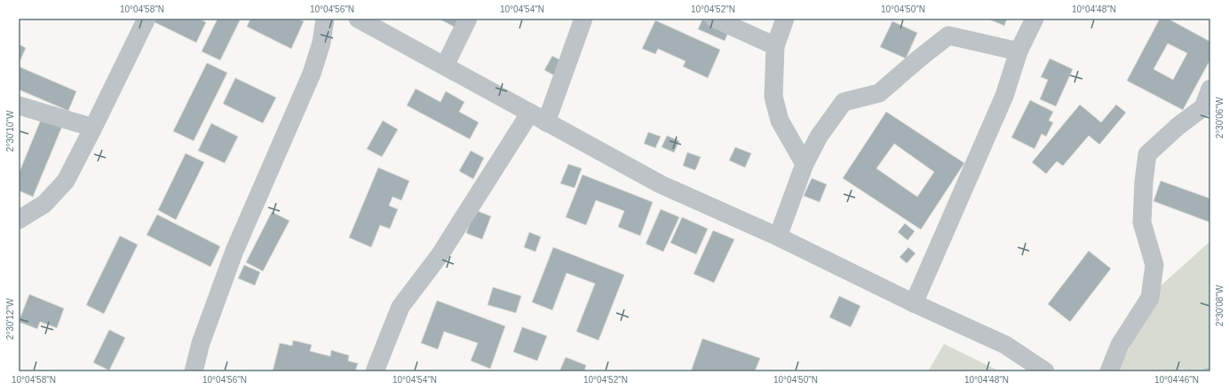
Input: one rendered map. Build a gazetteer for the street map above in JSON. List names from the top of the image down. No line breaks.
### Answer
{"coordinates":["10°04'58\"N","10°04'56\"N","10°04'54\"N","10°04'52\"N","10°04'50\"N","10°04'48\"N","2°30'06\"W","2°30'10\"W","2°30'08\"W","2°30'12\"W","10°04'46\"N"]}
